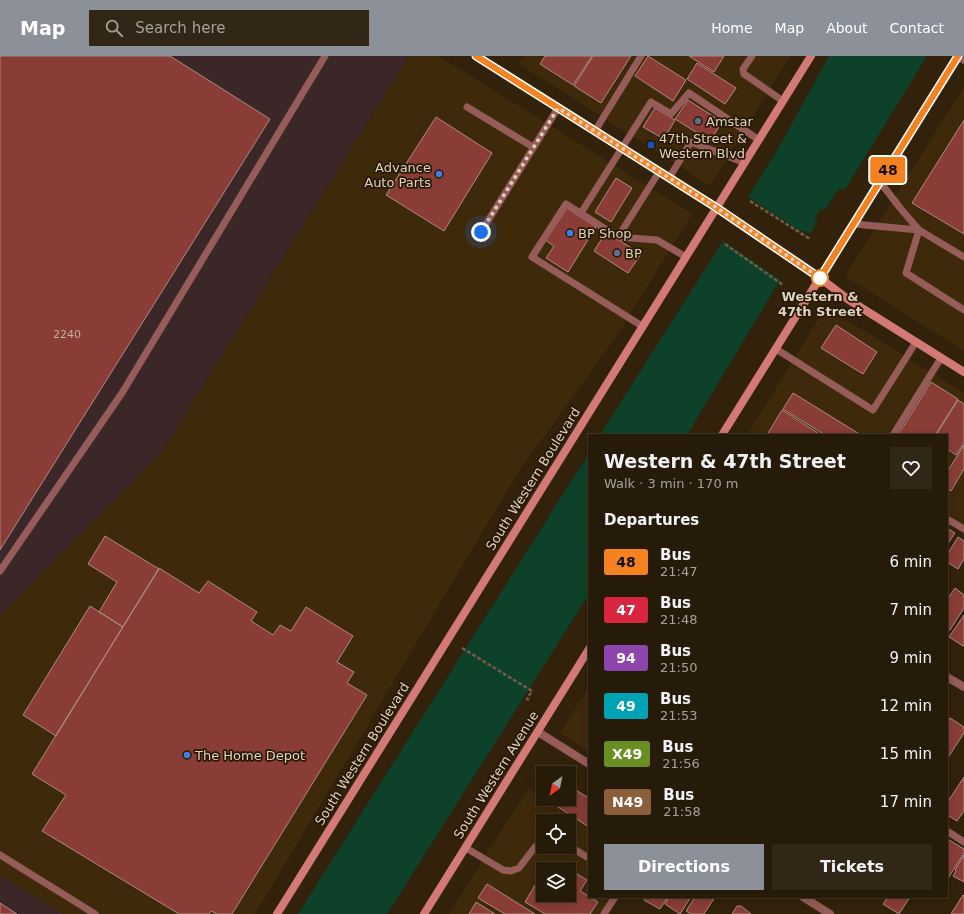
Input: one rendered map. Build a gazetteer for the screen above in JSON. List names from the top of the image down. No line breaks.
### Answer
{"streets":{"main road":["South Western Boulevard","South Western Avenue"]},"places":{"other":["Amstar","Advance Auto Parts","BP Shop","BP","Western & 47th Street","The Home Depot"],"transit":["47th Street & Western Blvd"]},"lines":["bus line 48"],"house_numbers":["2240"],"north":"bottom left","page":{"header":"Map","search":"Search here","nav":["Home","Map","About","Contact"],"on_map":"48","heading":[["Western & 47th Street","Walk · 3 min · 170 m"],"Departures"],"list":[{"mark":"48","name":"Bus","note":"21:47","value":"6 min"},{"mark":"47","name":"Bus","note":"21:48","value":"7 min"},{"mark":"94","name":"Bus","note":"21:50","value":"9 min"},{"mark":"49","name":"Bus","note":"21:53","value":"12 min"},{"mark":"X49","name":"Bus","note":"21:56","value":"15 min"},{"mark":"N49","name":"Bus","note":"21:58","value":"17 min"}],"buttons":["Directions","Tickets"]}}
